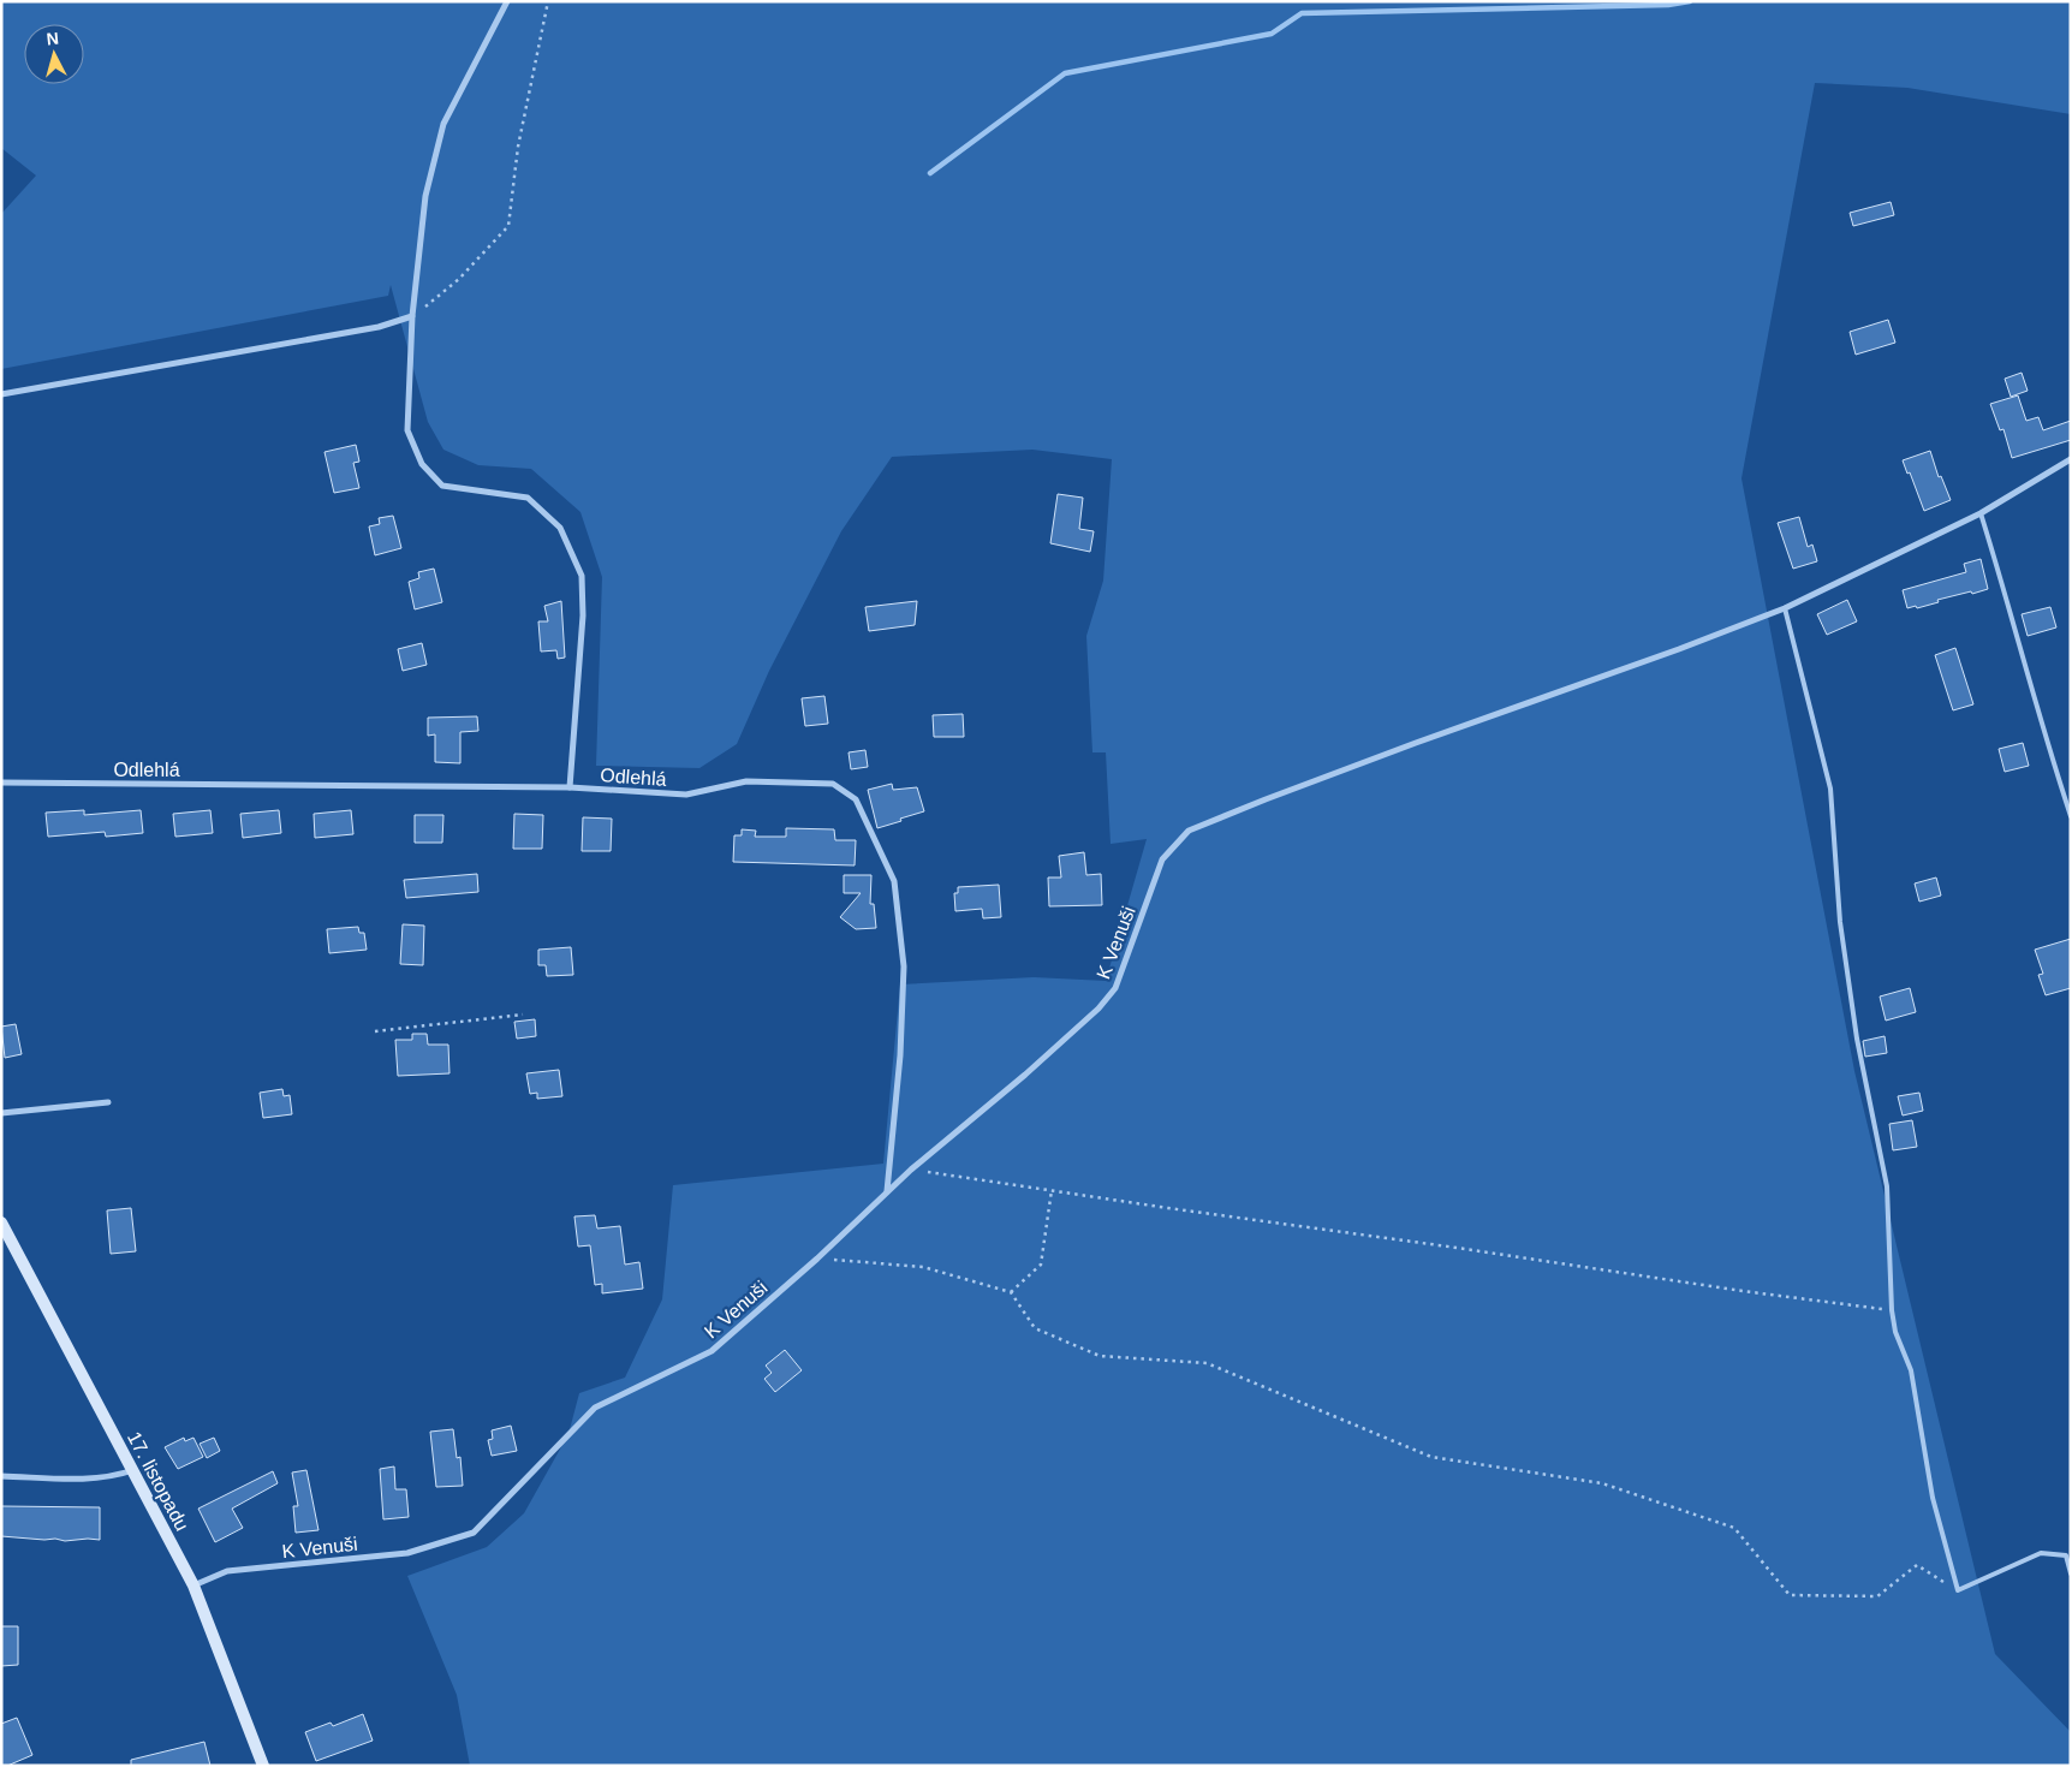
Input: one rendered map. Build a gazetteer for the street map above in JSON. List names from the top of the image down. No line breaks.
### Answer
{"streets":{"main road":["17. listopadu"],"street":["Odlehlá","K Venuši"]},"crossings":[["Odlehlá","K Venuši"],["K Venuši","17. listopadu"]],"north":"top"}
